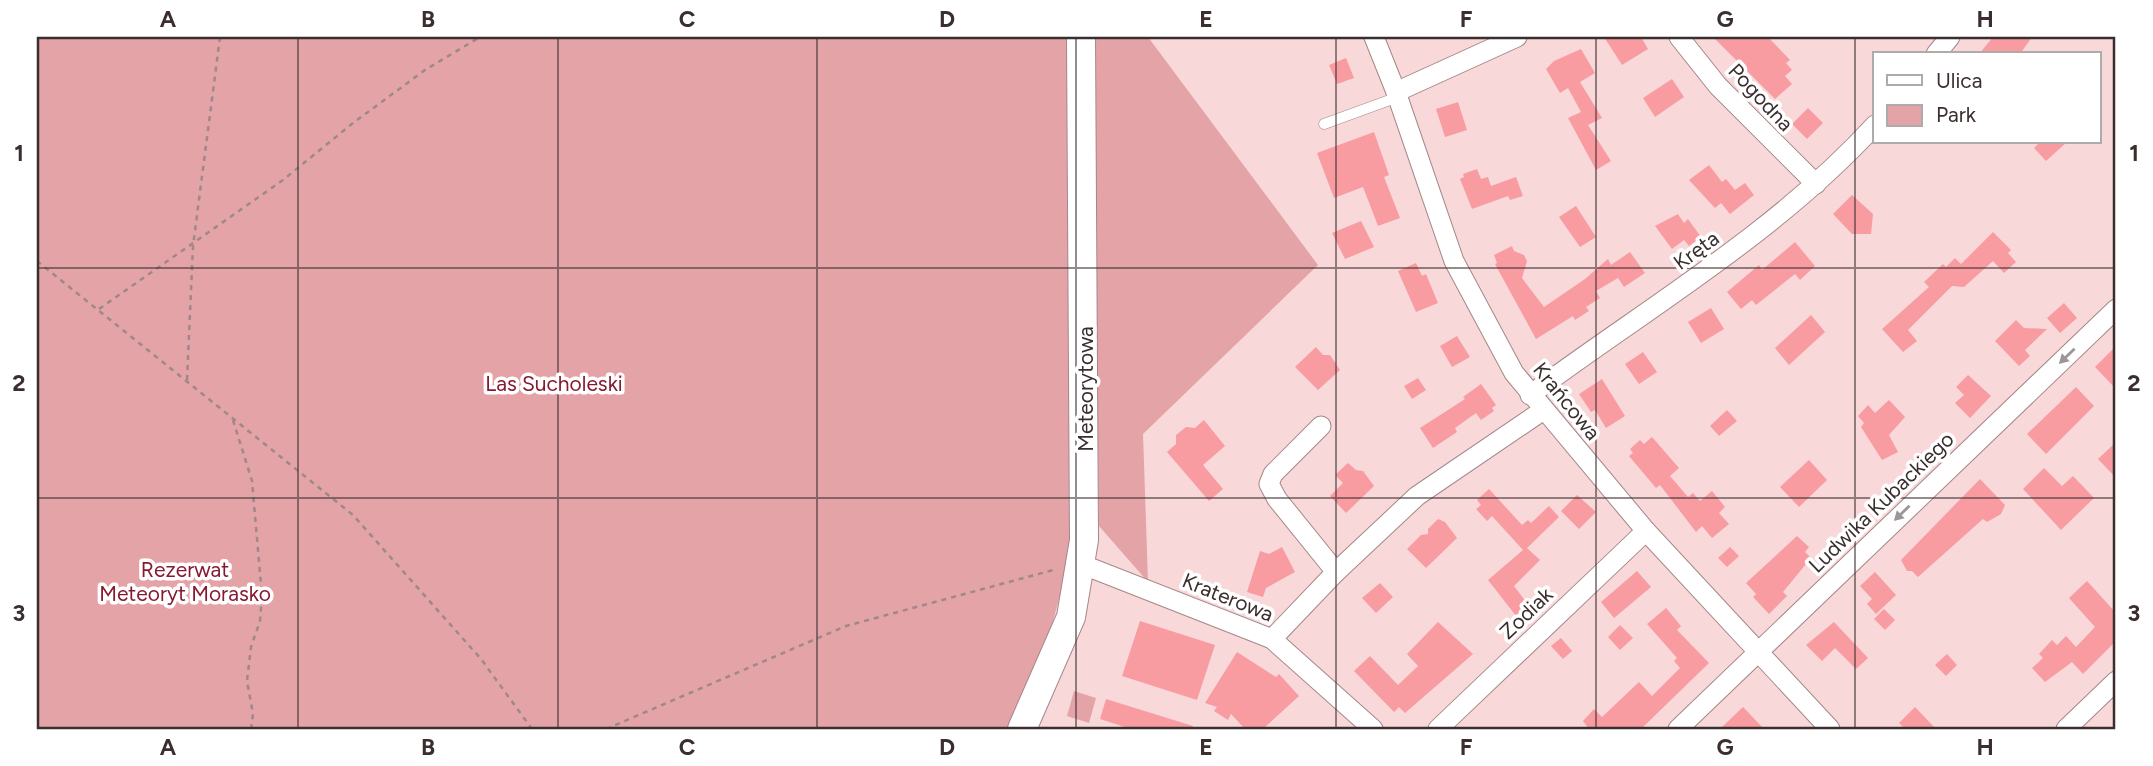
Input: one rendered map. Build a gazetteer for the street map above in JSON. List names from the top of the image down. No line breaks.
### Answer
{"streets":{"street":["Pogodna","Kręta","Meteorytowa","Krańcowa","Ludwika Kubackiego","Kraterowa","Zodiak"]},"crossings":[["Pogodna","Kręta"],["Kręta","Krańcowa"],["Kręta","Kraterowa"],["Meteorytowa","Kraterowa"],["Krańcowa","Ludwika Kubackiego"],["Krańcowa","Zodiak"]],"one_way":["Ludwika Kubackiego"],"parks":["Las Sucholeski","Rezerwat Meteoryt Morasko"],"legend":["Ulica","Park"],"grid":{"columns":["A","B","C","D","E","F","G","H"],"rows":["1","2","3"]}}
